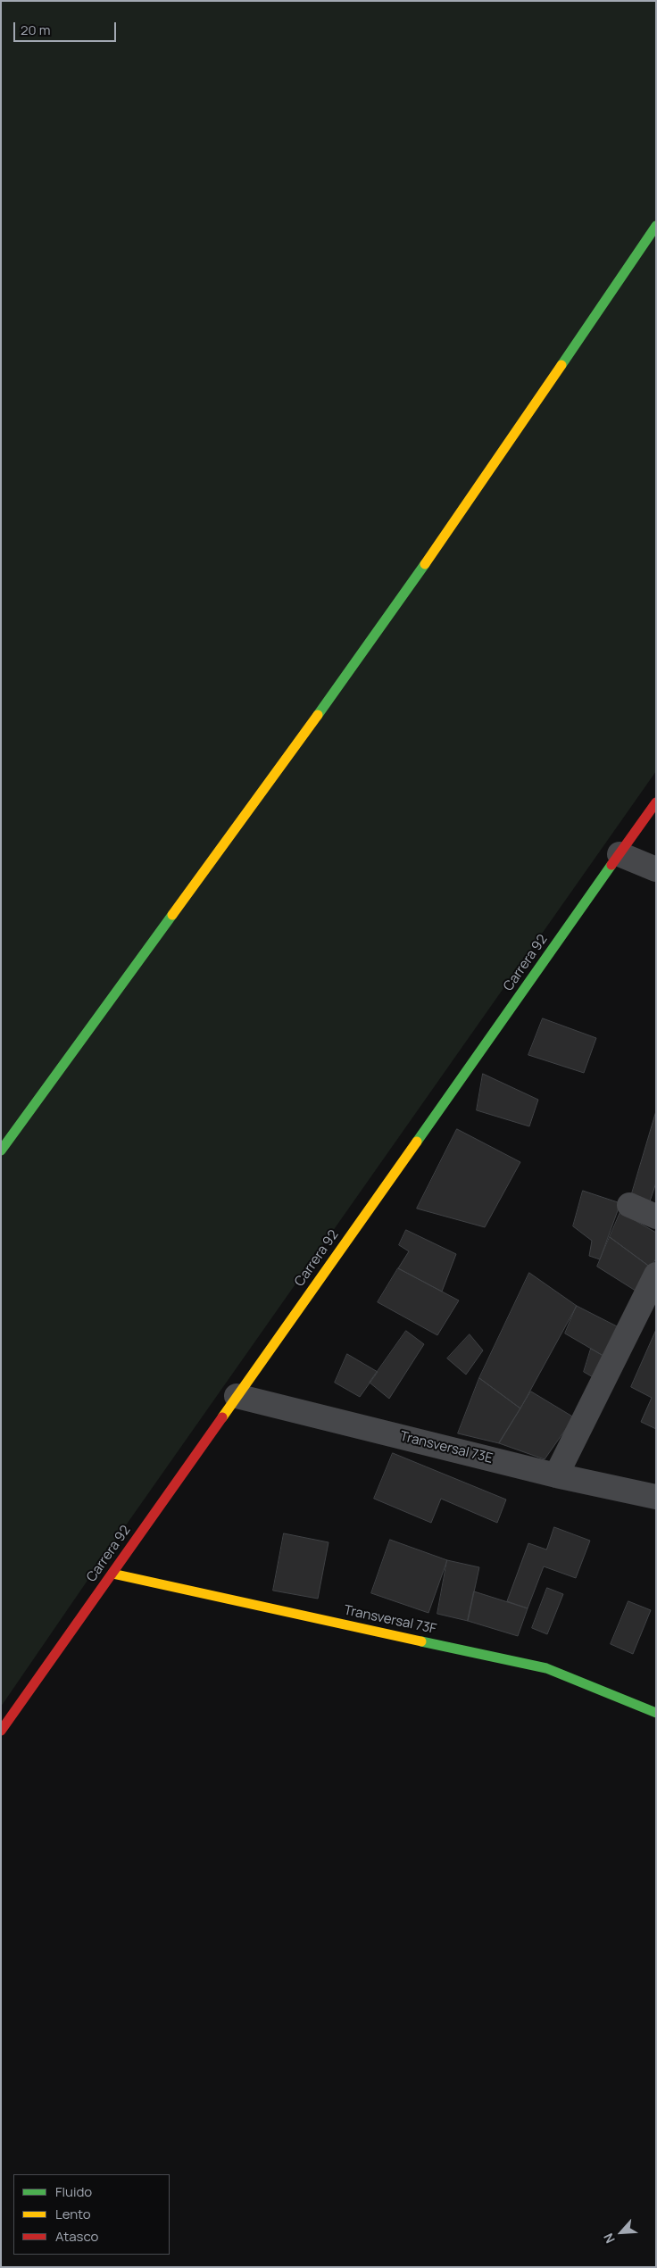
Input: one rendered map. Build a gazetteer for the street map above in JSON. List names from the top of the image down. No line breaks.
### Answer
{"streets":{"street":["Carrera 92","Transversal 73E","Transversal 73F"]},"crossings":[["Carrera 92","Transversal 73E"],["Carrera 92","Transversal 73F"]],"legend":["Fluido","Lento","Atasco"],"scale_bar":"20 m","north":"bottom left"}
